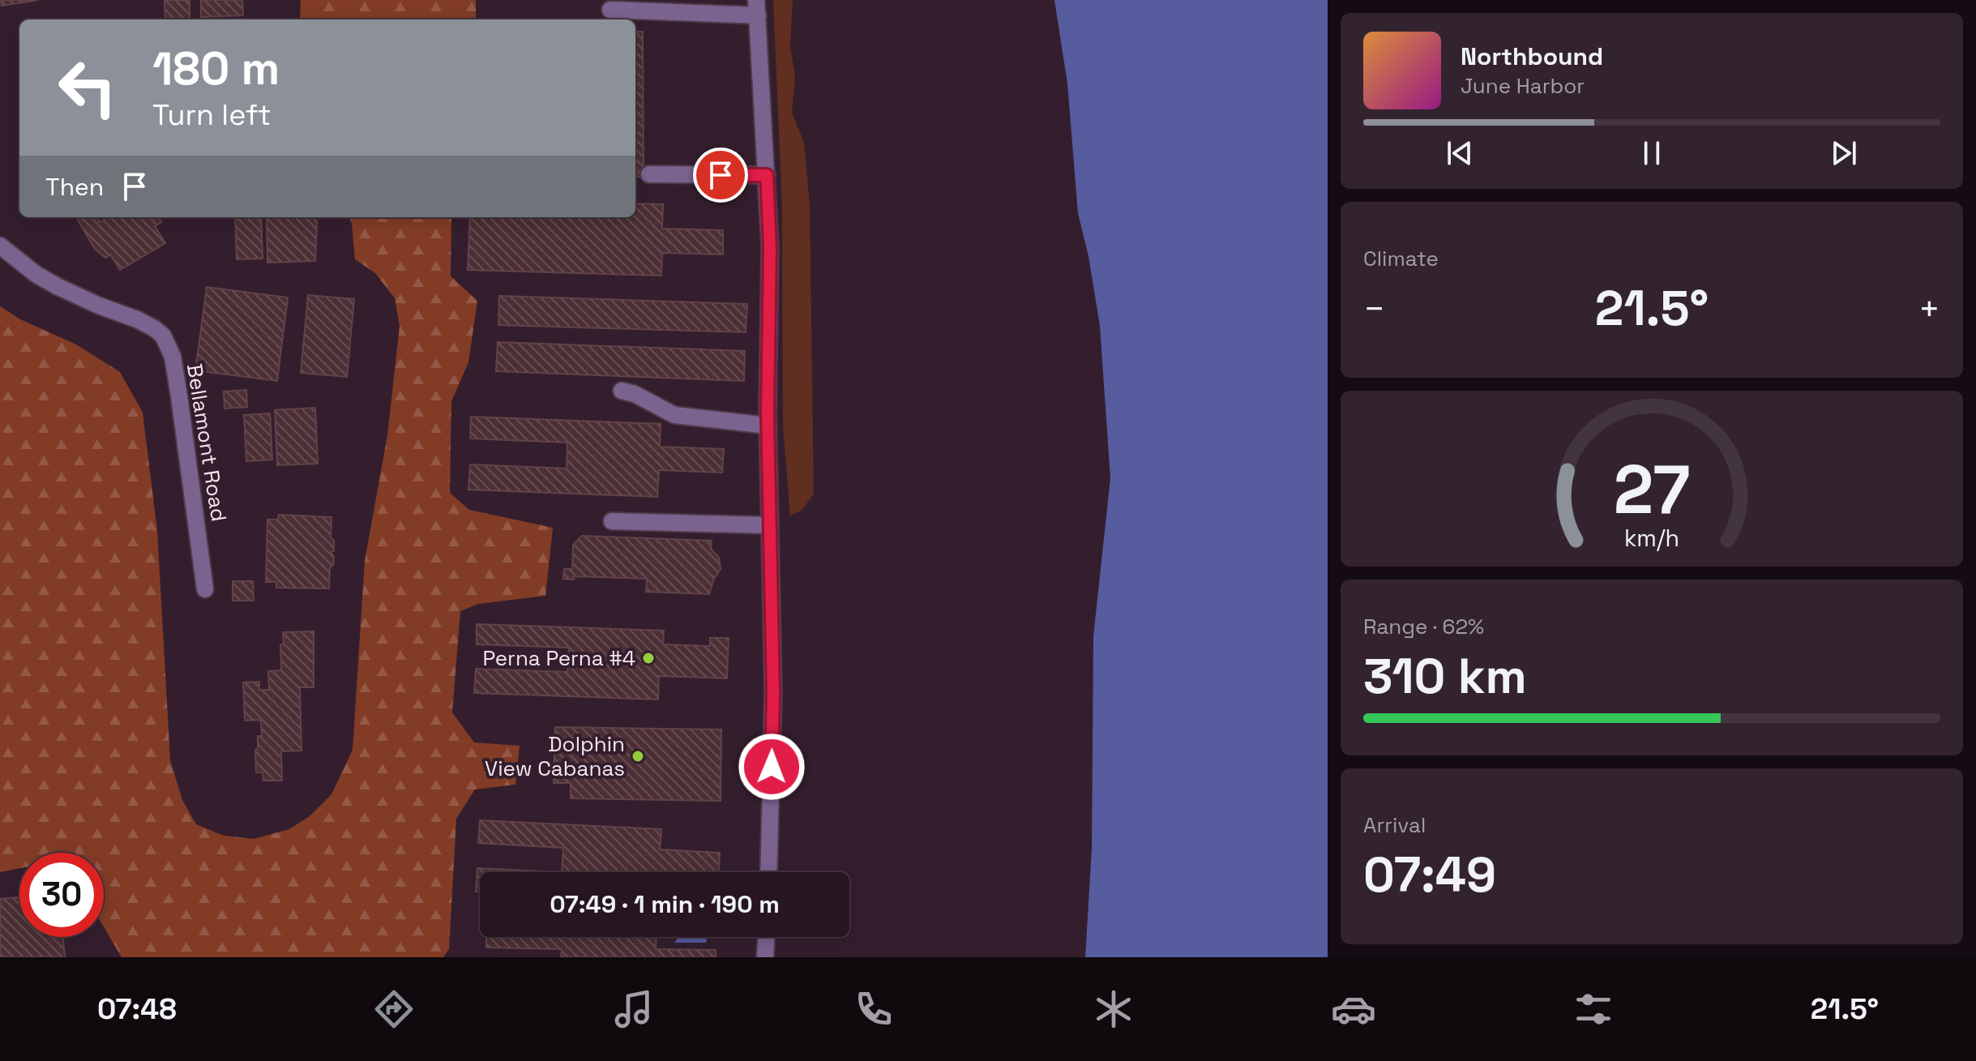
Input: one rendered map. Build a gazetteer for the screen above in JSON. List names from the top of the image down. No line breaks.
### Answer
{"streets":{"street":["Bellamont Road"]},"places":["Perna Perna #4","Dolphin View Cabanas"],"page":{"turn":["180 m","Turn left"],"song":["Northbound","June Harbor"],"then":"Then","tile":["Climate",["Range · 62%","310 km"],["Arrival","07:49"]],"heat":["−","21.5°","+"],"limit":"30","trip":"07:49 · 1 min · 190 m","tabs":["07:48","21.5°"],"gauge":["27","km/h"]}}
